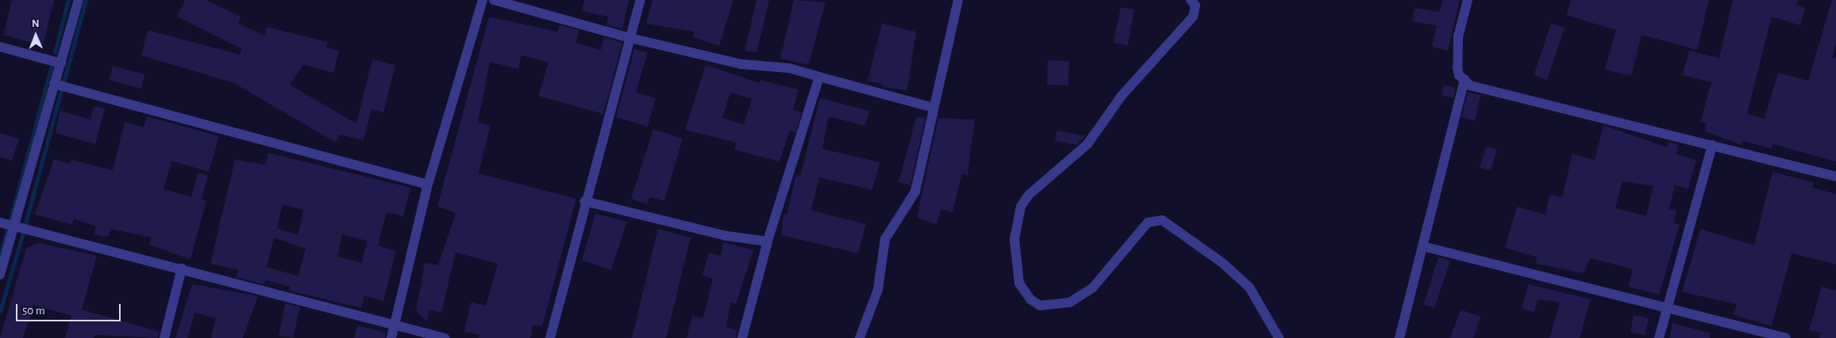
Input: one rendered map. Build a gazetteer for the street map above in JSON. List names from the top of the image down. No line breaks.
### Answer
{"scale_bar":"50 m","north":"top"}
